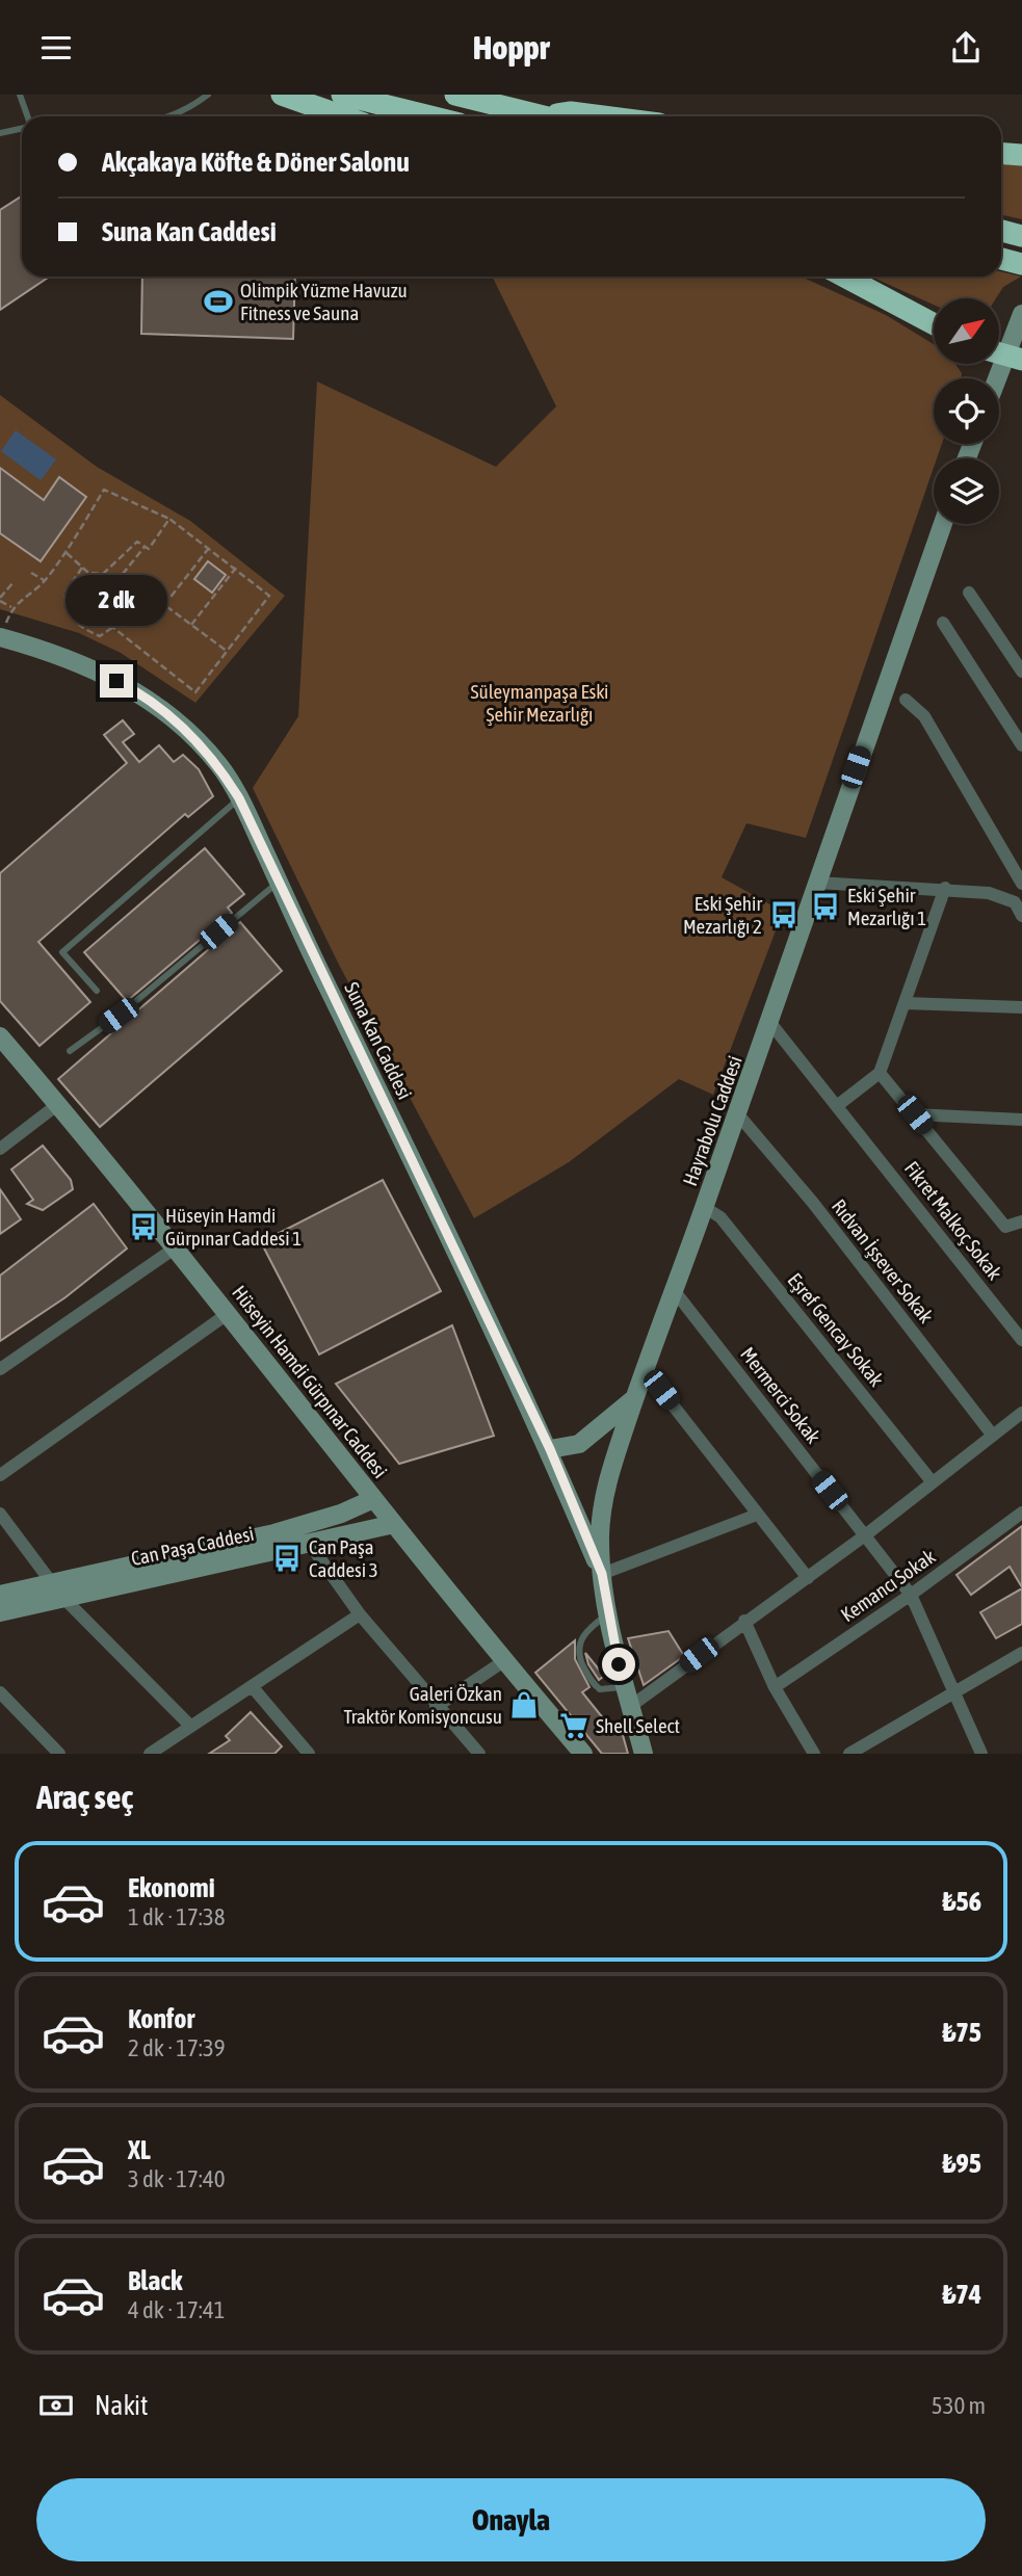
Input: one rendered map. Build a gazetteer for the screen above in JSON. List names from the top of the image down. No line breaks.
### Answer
{"streets":{"street":["Suna Kan Caddesi","Hayrabolu Caddesi","Fikret Malkoç Sokak","Rıdvan İşsever Sokak","Eşref Gencay Sokak","Hüseyin Hamdi Gürpınar Caddesi","Mermerci Sokak","Can Paşa Caddesi","Kemancı Sokak"]},"crossings":[["Suna Kan Caddesi","Hayrabolu Caddesi"],["Hayrabolu Caddesi","Fikret Malkoç Sokak"],["Hayrabolu Caddesi","Rıdvan İşsever Sokak"],["Hayrabolu Caddesi","Eşref Gencay Sokak"],["Hayrabolu Caddesi","Mermerci Sokak"],["Hüseyin Hamdi Gürpınar Caddesi","Can Paşa Caddesi"],["Mermerci Sokak","Kemancı Sokak"]],"parks":["Süleymanpaşa Eski Şehir Mezarlığı"],"places":{"sports":["Olimpik Yüzme Havuzu Fitness ve Sauna"],"bus stop":["Eski Şehir Mezarlığı 1","Eski Şehir Mezarlığı 2","Hüseyin Hamdi Gürpınar Caddesi 1","Can Paşa Caddesi 3"],"shop":["Galeri Özkan Traktör Komisyoncusu"],"supermarket":["Shell Select"]},"north":"top right","page":{"header":"Hoppr","banner":["Akçakaya Köfte & Döner Salonu","Suna Kan Caddesi"],"bubble":"2 dk","heading":"Araç seç","list":[{"name":"Ekonomi","note":"1 dk · 17:38","value":"₺56"},{"name":"Konfor","note":"2 dk · 17:39","value":"₺75"},{"name":"XL","note":"3 dk · 17:40","value":"₺95"},{"name":"Black","note":"4 dk · 17:41","value":"₺74"}],"pay":["Nakit","530 m"],"buttons":"Onayla"}}
